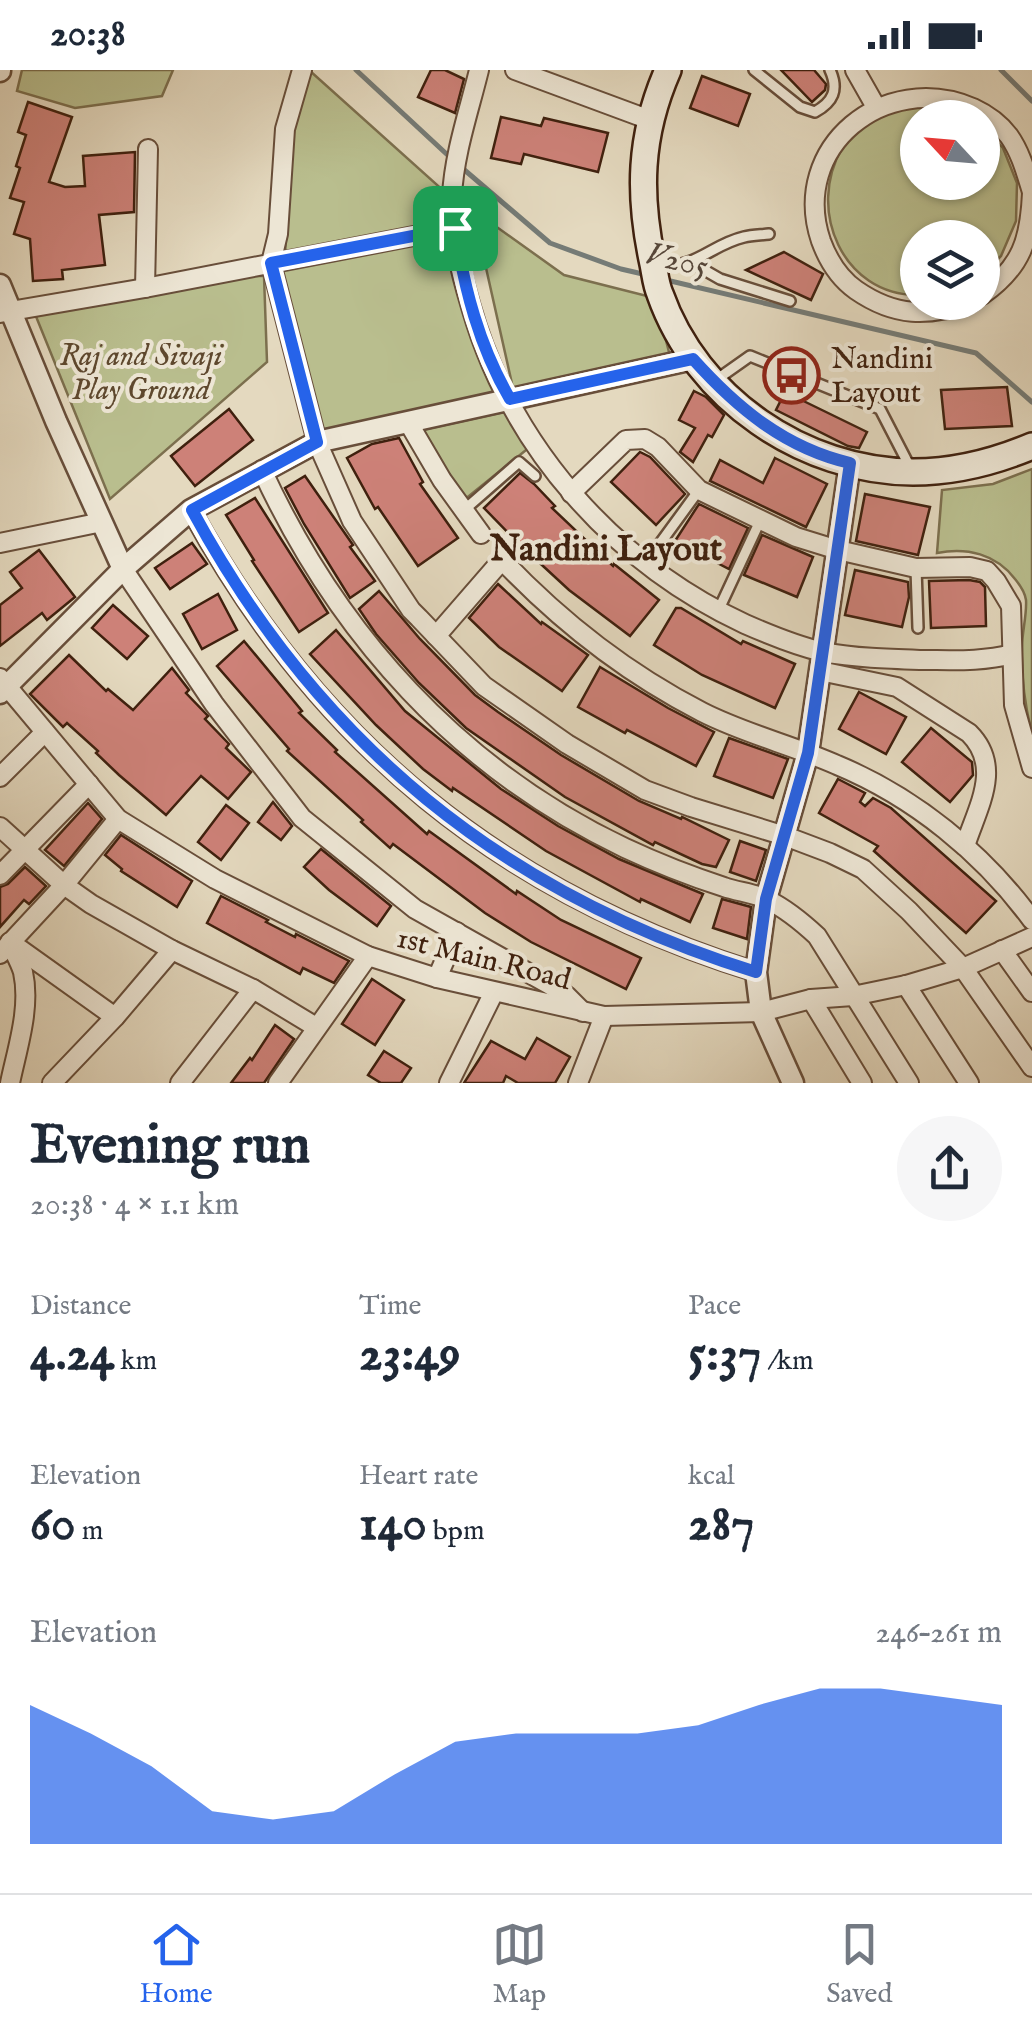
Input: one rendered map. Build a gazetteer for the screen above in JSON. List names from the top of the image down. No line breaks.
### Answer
{"streets":{"street":["1st Main Road"]},"districts":["Nandini Layout"],"water":["V205"],"parks":["Raj and Sivaji Play Ground"],"places":{"bus stop":["Nandini Layout"]},"north":"top left","page":{"status":"20:38","heading":["Evening run","20:38 · 4 × 1.1 km"],"stats":[["Distance","4.24 km"],["Time","23:49"],["Pace","5:37 /km"],["Elevation","60 m"],["Heart rate","140 bpm"],["kcal","287"]],"chart":["Elevation","246–261 m"],"tabs":["Home","Map","Saved"]}}
